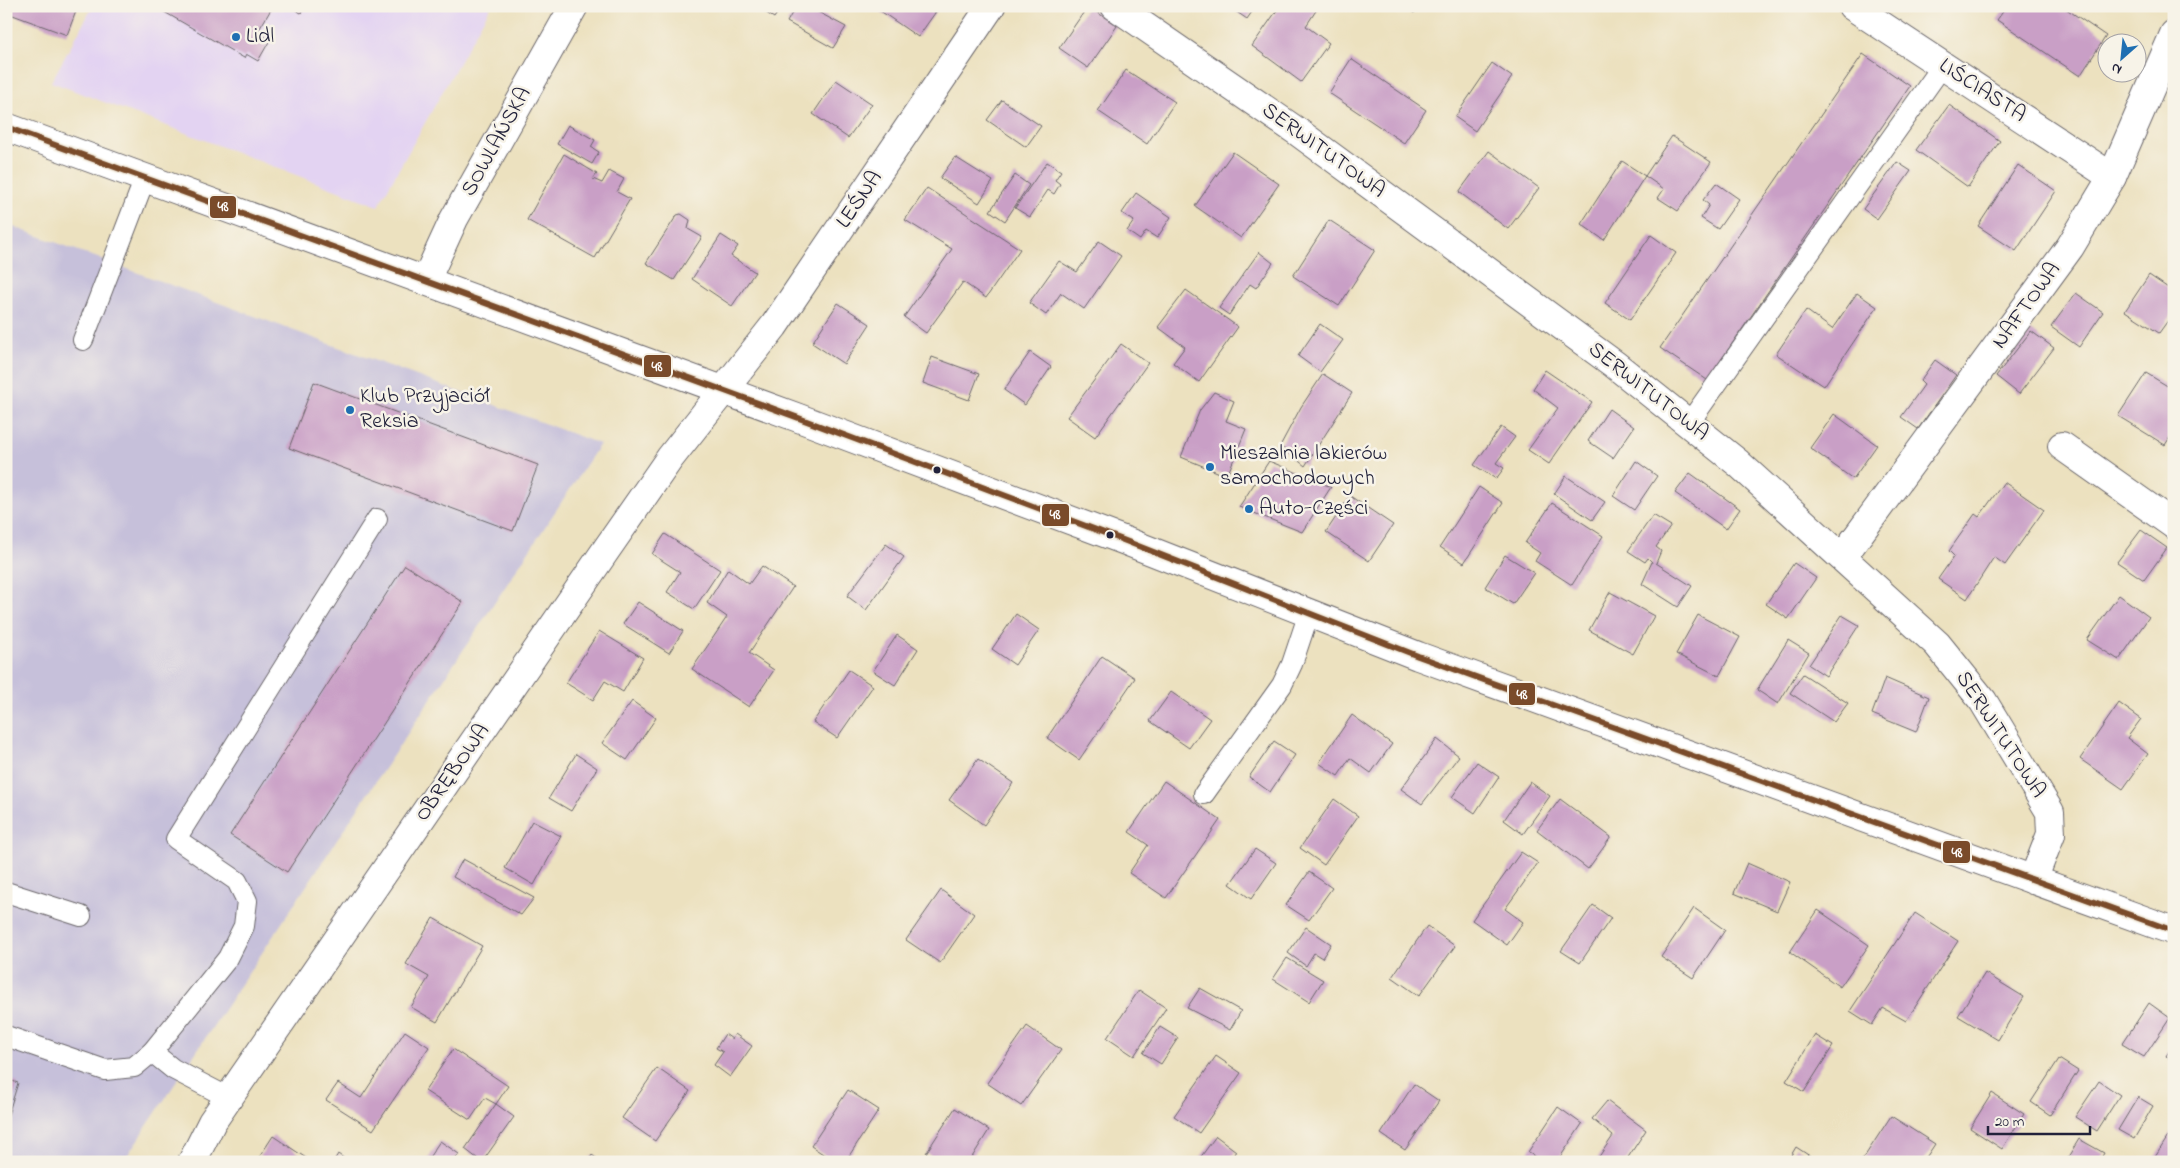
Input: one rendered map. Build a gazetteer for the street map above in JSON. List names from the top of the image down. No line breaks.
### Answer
{"streets":{"street":["LIŚCIASTA","SOWLAŃSKA","SERWITUTOWA","LEŚNA","NAFTOWA","OBRĘBOWA"]},"crossings":[["LIŚCIASTA","NAFTOWA"],["SERWITUTOWA","NAFTOWA"],["LEŚNA","OBRĘBOWA"]],"places":["Lidl","Klub Przyjaciół Reksia","Mieszalnia lakierów samochodowych","Auto-Części"],"lines":["transit line 48"],"scale_bar":"20 m","north":"bottom left"}
